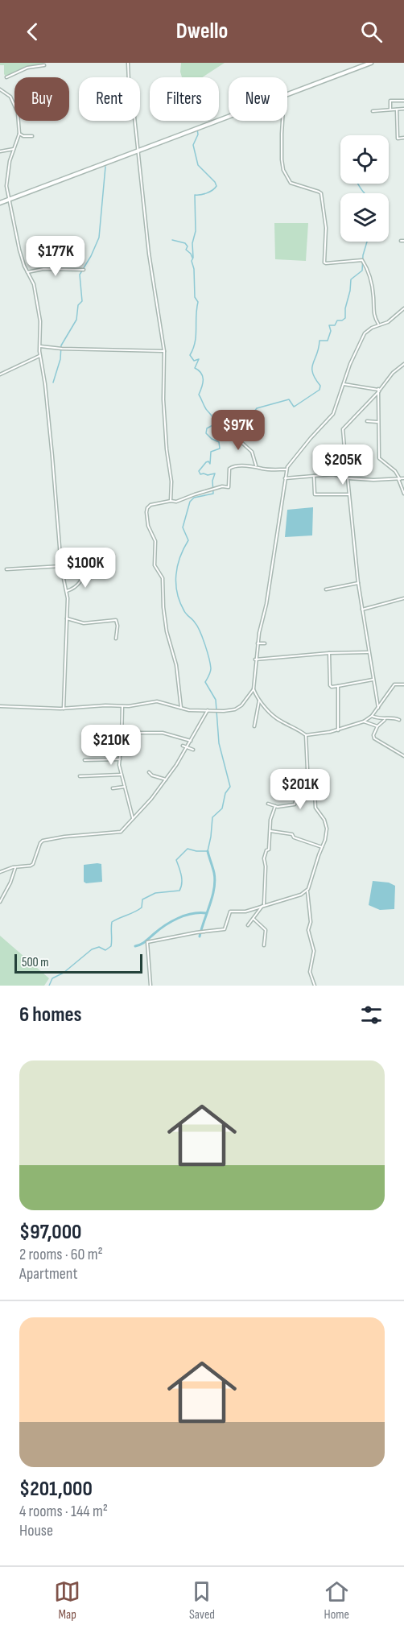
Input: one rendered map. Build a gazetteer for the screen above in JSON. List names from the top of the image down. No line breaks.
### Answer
{"scale_bar":"500 m","page":{"header":"Dwello","chip":["Buy","Rent","Filters","New"],"price":["$177K","$97K","$205K","$100K","$210K","$201K"],"scale":"500 m","heading":"6 homes","list":[{"name":"$97,000","note":"2 rooms · 60 m² · Apartment"},{"name":"$201,000","note":"4 rooms · 144 m² · House"}],"tabs":["Map","Saved","Home"]}}
